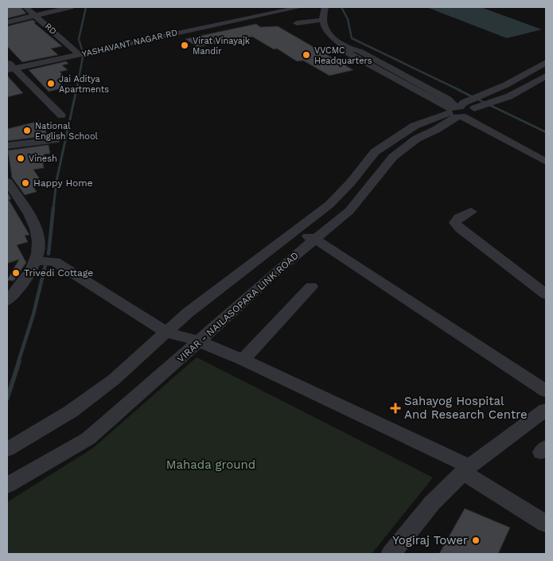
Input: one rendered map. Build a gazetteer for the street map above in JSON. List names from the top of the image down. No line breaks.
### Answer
{"streets":{"street":["RD","YASHAVANT NAGAR RD","VIRAR - NAILASOPARA LINK ROAD"]},"crossings":[["RD","YASHAVANT NAGAR RD"]],"parks":["Mahada ground"],"places":{"other":["Virat Vinayajk Mandir","VVCMC Headquarters","Jai Aditya Apartments","National English School","Vinesh","Happy Home","Trivedi Cottage","Yogiraj Tower"],"health":["Sahayog Hospital And Research Centre"]}}
